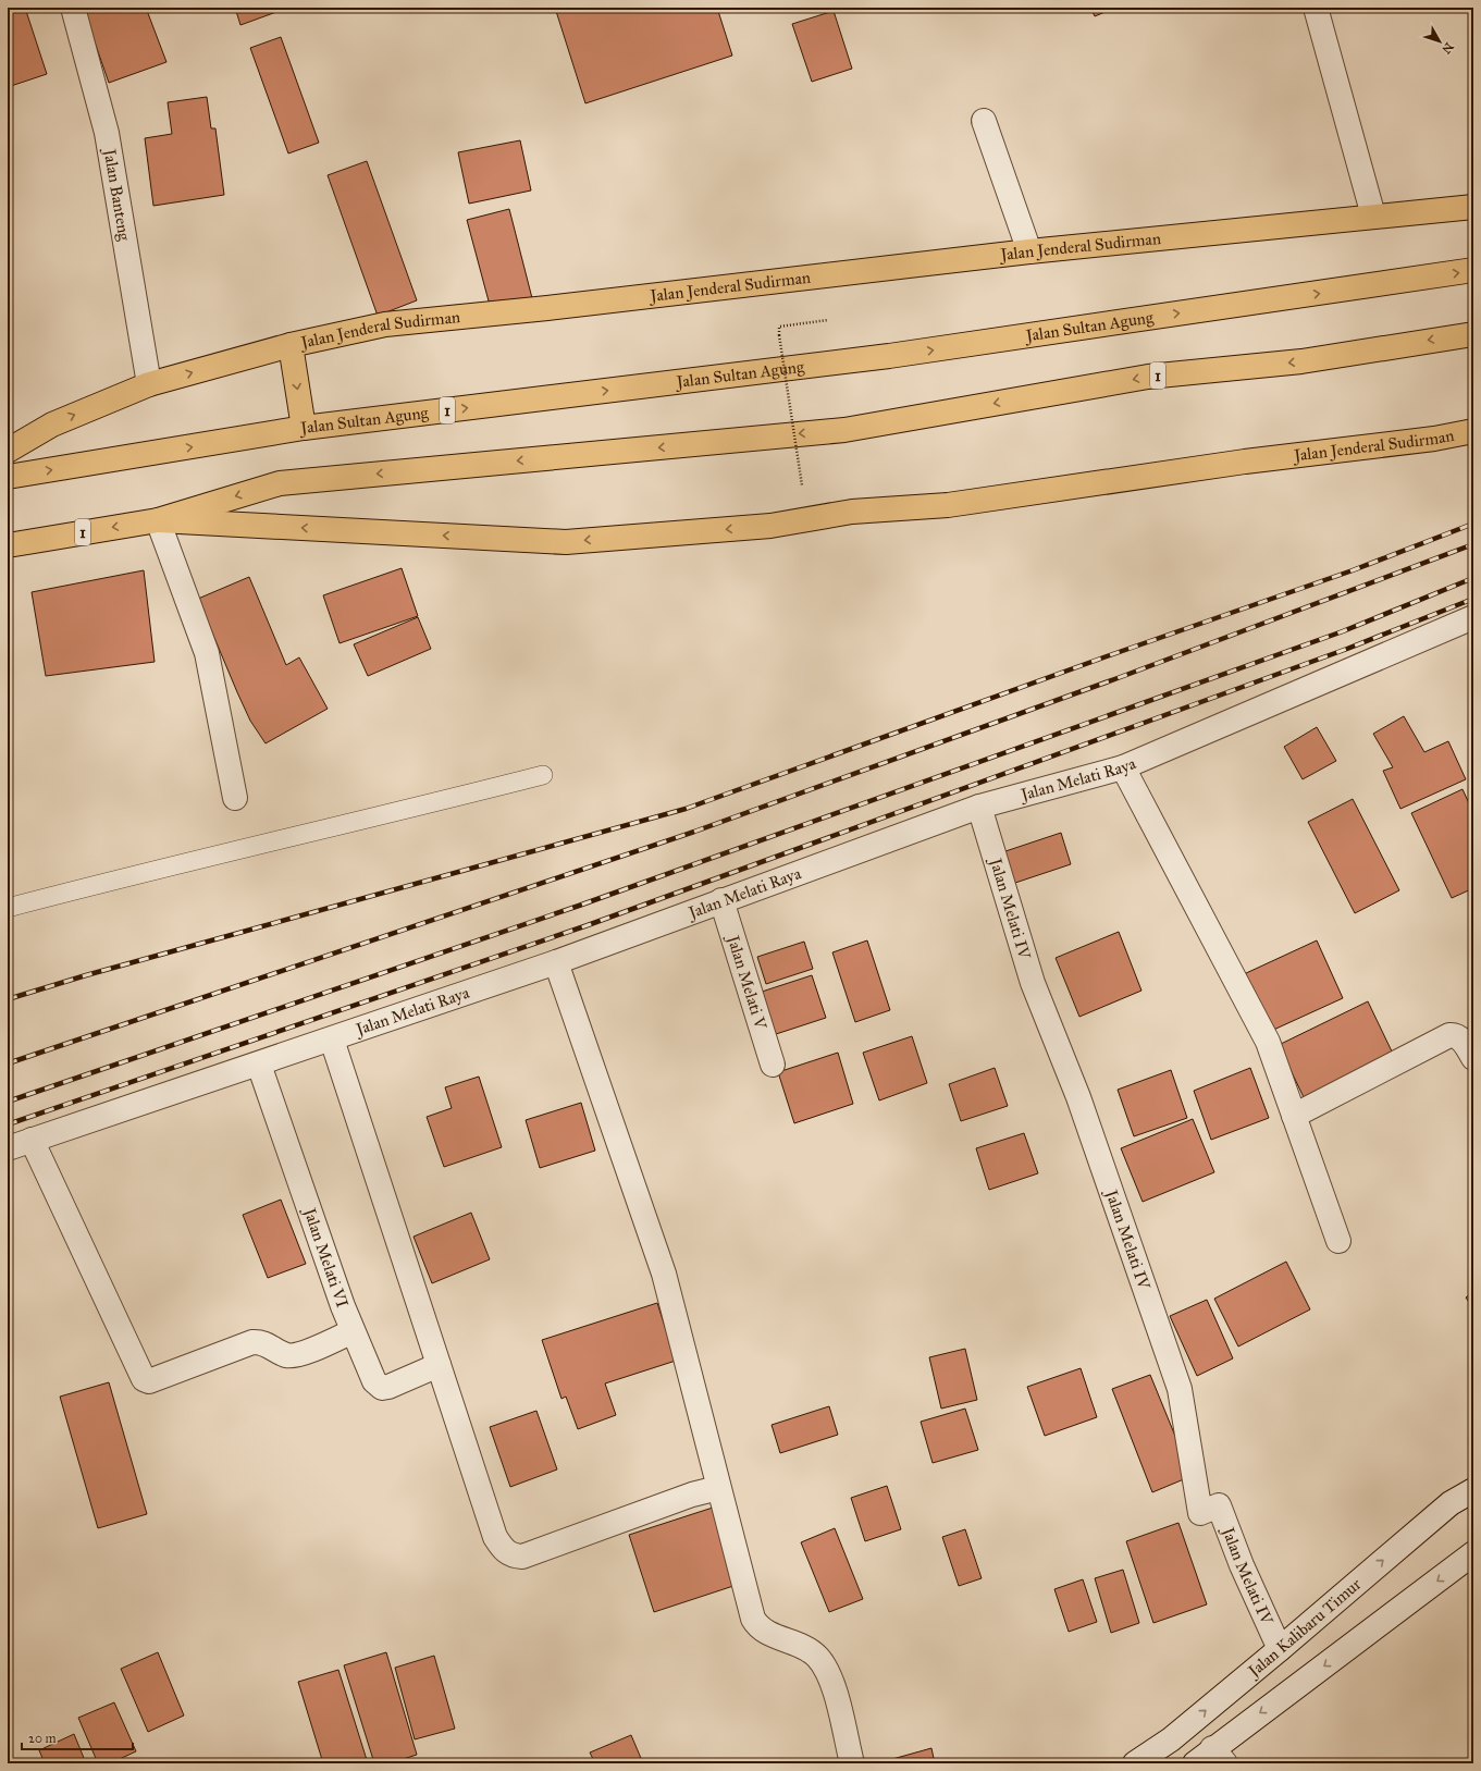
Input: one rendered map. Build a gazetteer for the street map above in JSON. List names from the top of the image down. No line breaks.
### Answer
{"streets":{"main road":["Jalan Jenderal Sudirman","Jalan Sultan Agung","1"],"street":["Jalan Banteng","Jalan Melati Raya","Jalan Melati IV","Jalan Melati V","Jalan Melati VI","Jalan Kalibaru Timur"]},"crossings":[["Jalan Banteng","Jalan Jenderal Sudirman"],["Jalan Melati Raya","Jalan Melati IV"],["Jalan Melati Raya","Jalan Melati V"],["Jalan Melati Raya","Jalan Melati VI"],["Jalan Melati IV","Jalan Kalibaru Timur"]],"one_way":["Jalan Sultan Agung"],"scale_bar":"20 m","north":"bottom right"}
